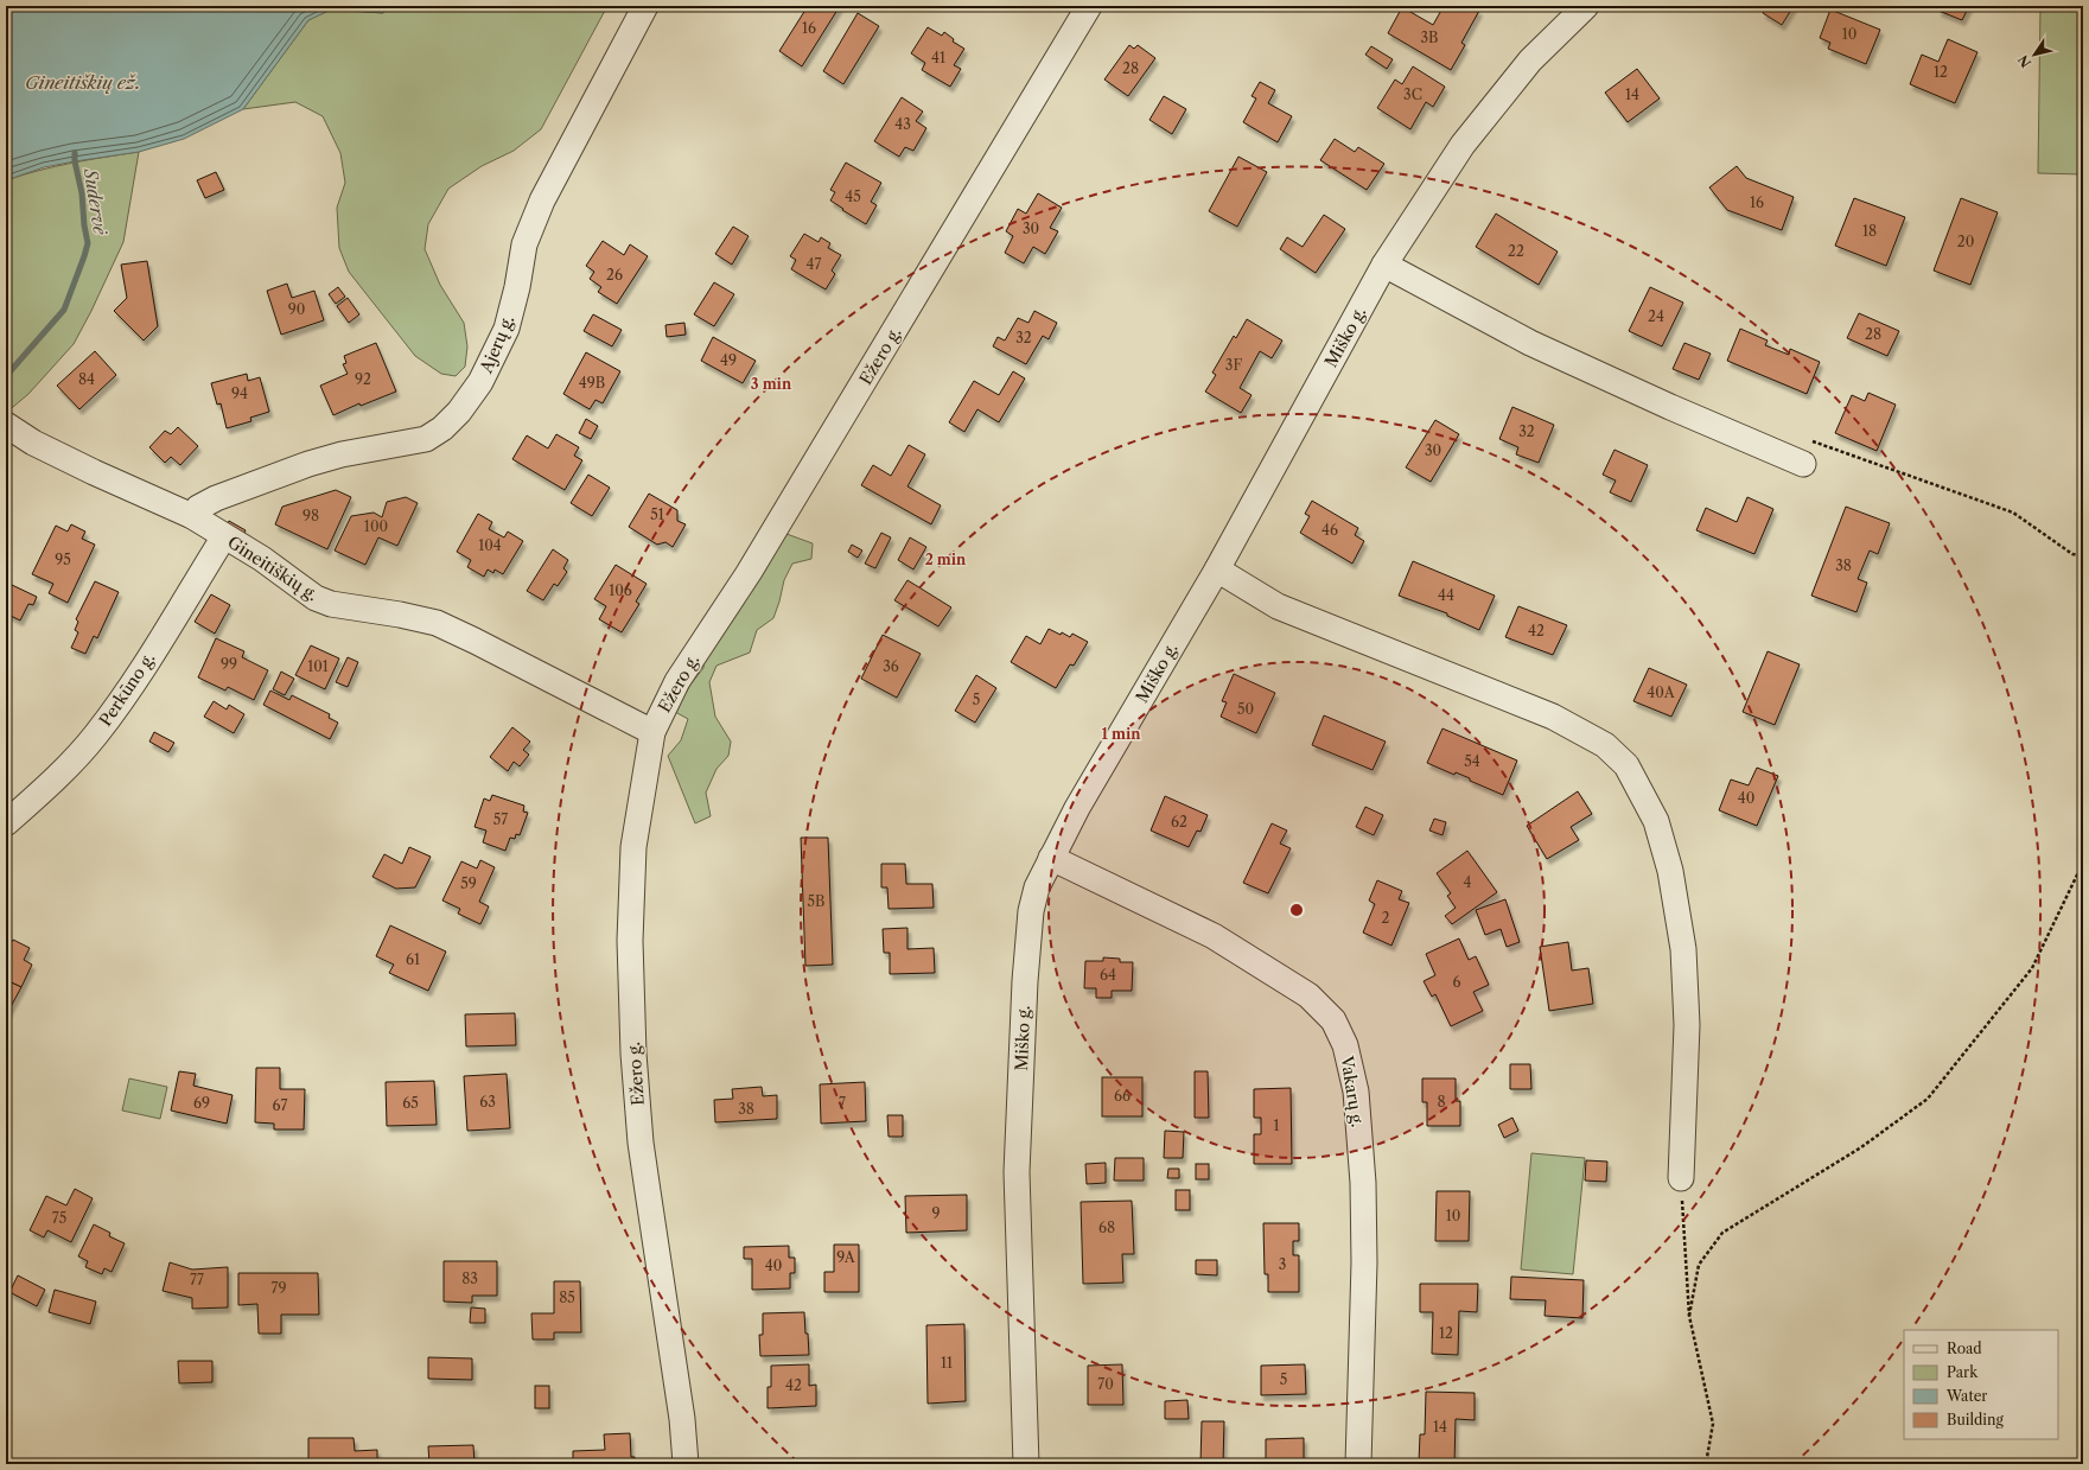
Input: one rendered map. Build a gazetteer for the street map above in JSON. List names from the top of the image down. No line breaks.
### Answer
{"streets":{"street":["Miško g.","Ajerų g.","Ežero g.","Gineitiškių g.","Perkūno g.","Vakarų g."]},"crossings":[["Miško g.","Vakarų g."],["Ajerų g.","Gineitiškių g."],["Ežero g.","Gineitiškių g."],["Gineitiškių g.","Perkūno g."]],"water":["Gineitiškių ež.","Sudervė"],"house_numbers":["16","10","3B","41","28","12","3C","14","43","45","16","30","18","20","22","47","26","90","24","28","32","49","3F","84","92","49B","94","32","30","51","98","100","46","104","95","38","106","44","42","99","101","36","40A","5","50","54","40","57","62","4","59","5B","2","61","64","6","66","63","8","69","65","7","67","38","1","9","10","75","68","9A","3","40","83","77","79","85","12","11","5","70","42","14"],"legend":["Road","Park","Water","Building"],"north":"bottom left","rings":["3 min","2 min","1 min"]}
